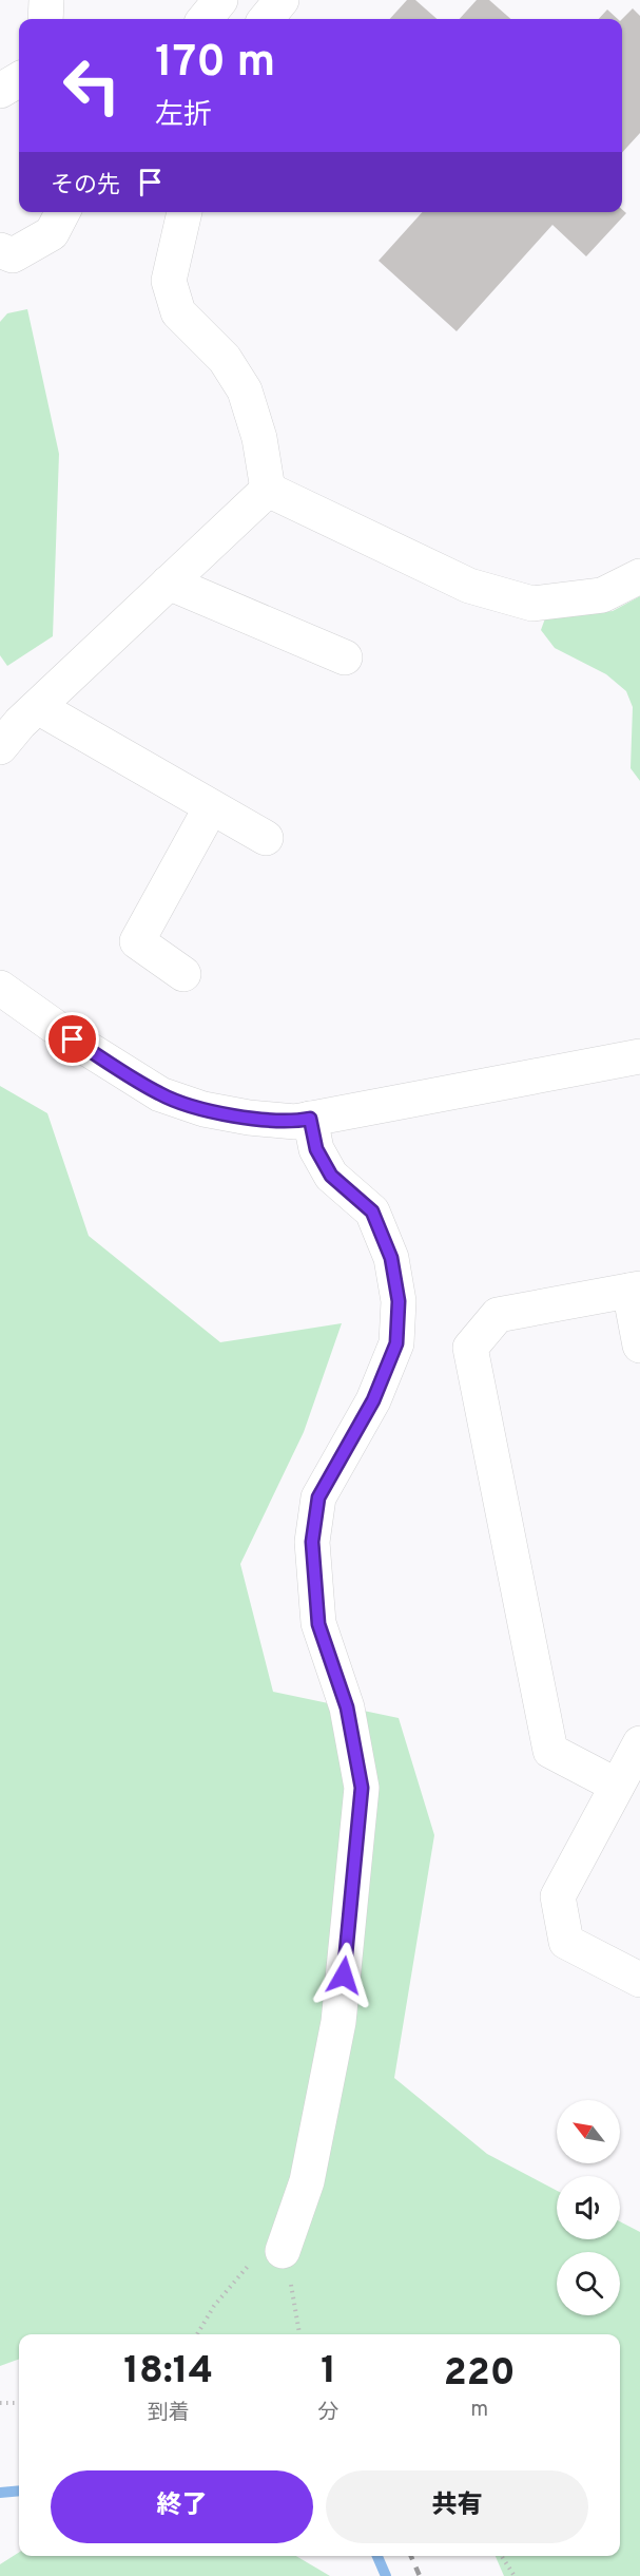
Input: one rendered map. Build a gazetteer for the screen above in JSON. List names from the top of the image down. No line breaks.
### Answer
{"north":"top left","page":{"turn":["170 m","左折"],"then":"その先","eta":["18:14","到着","1","分","220","m"],"buttons":["終了","共有"]}}
